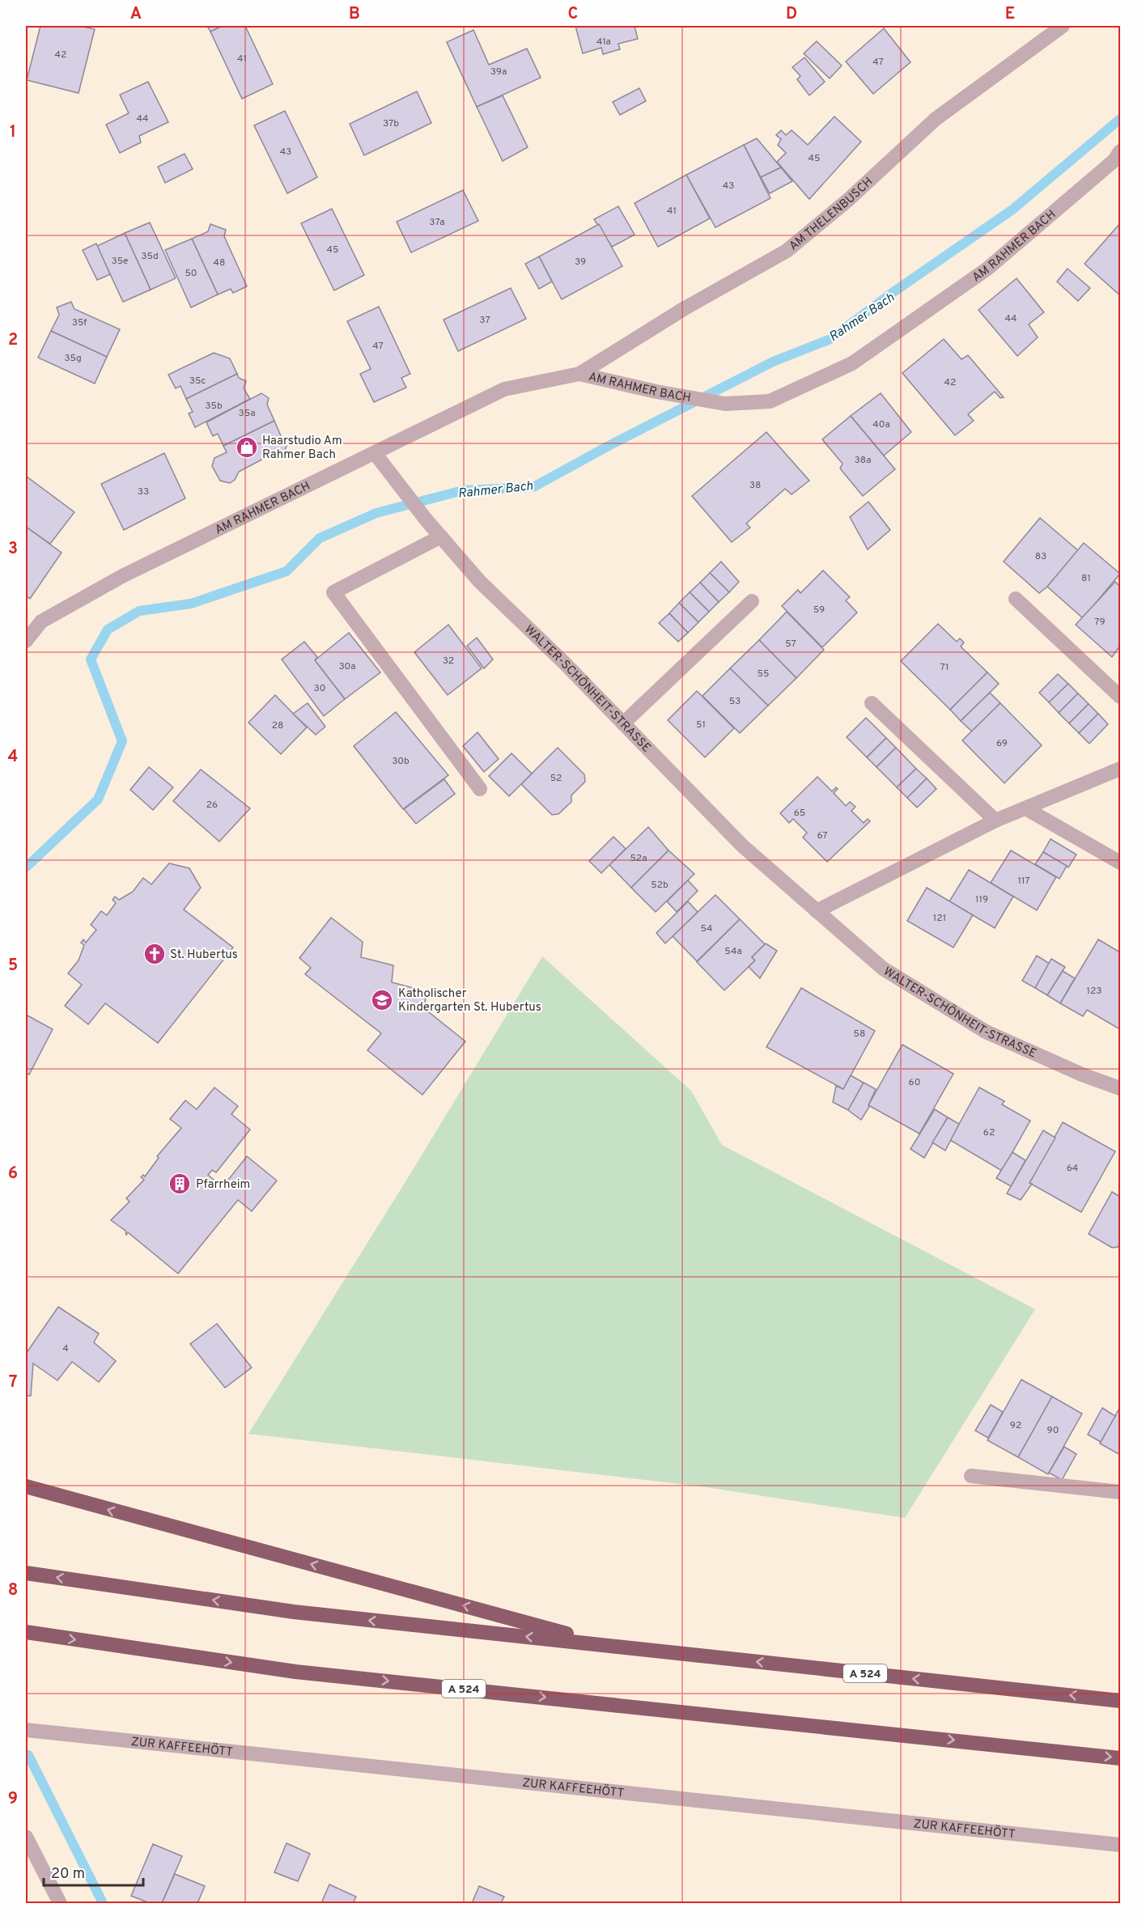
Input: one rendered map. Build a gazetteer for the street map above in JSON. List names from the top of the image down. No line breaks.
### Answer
{"streets":{"highway":["A 524"],"street":["AM THELENBUSCH","AM RAHMER BACH","WALTER-SCHÖNHEIT-STRASSE","ZUR KAFFEEHÖTT"]},"crossings":[["AM THELENBUSCH","AM RAHMER BACH"],["AM RAHMER BACH","WALTER-SCHÖNHEIT-STRASSE"]],"water":["Rahmer Bach"],"places":{"shop":["Haarstudio Am Rahmer Bach"],"church":["St. Hubertus"],"school or university":["Katholischer Kindergarten St. Hubertus"],"building":["Pfarrheim"]},"house_numbers":["41a","42","41","47","39a","44","37b","43","45","43","41","37a","45","35d","35e","39","48","50","44","37","35f","47","35g","35c","42","35b","35a","40a","38a","38","33","83","81","59","79","57","32","30a","71","55","30","53","51","28","69","30b","52","26","65","67","52a","117","52b","119","121","54","54a","123","58","60","62","64","4","92","90"],"scale_bar":"20 m","grid":{"columns":["A","B","C","D","E"],"rows":["1","2","3","4","5","6","7","8","9"]}}
